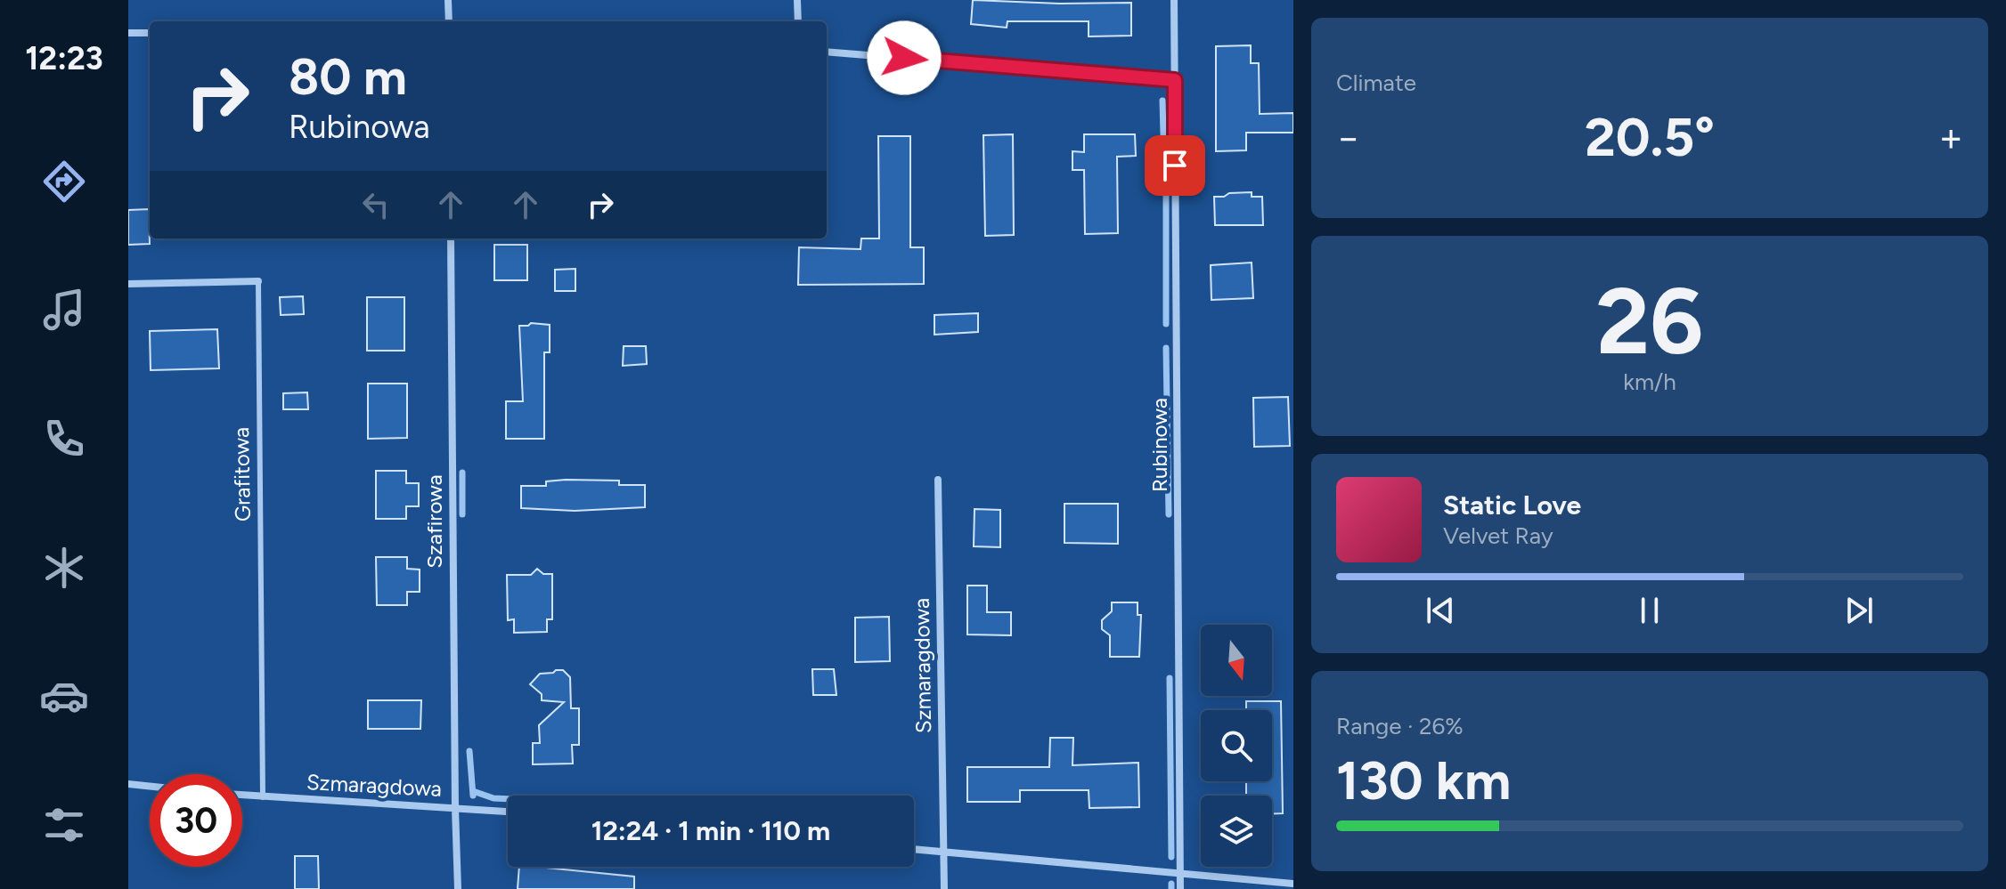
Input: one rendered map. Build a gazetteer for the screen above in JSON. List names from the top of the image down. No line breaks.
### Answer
{"streets":{"street":["Rubinowa","Grafitowa","Szafirowa","Szmaragdowa"]},"crossings":[["Grafitowa","Szmaragdowa"],["Szafirowa","Szmaragdowa"]],"north":"bottom","page":{"tabs":"12:23","tile":["Climate",["26","km/h"],["Range · 26%","130 km"]],"turn":["80 m","Rubinowa"],"heat":["−","20.5°","+"],"song":["Static Love","Velvet Ray"],"limit":"30","trip":"12:24 · 1 min · 110 m"}}
